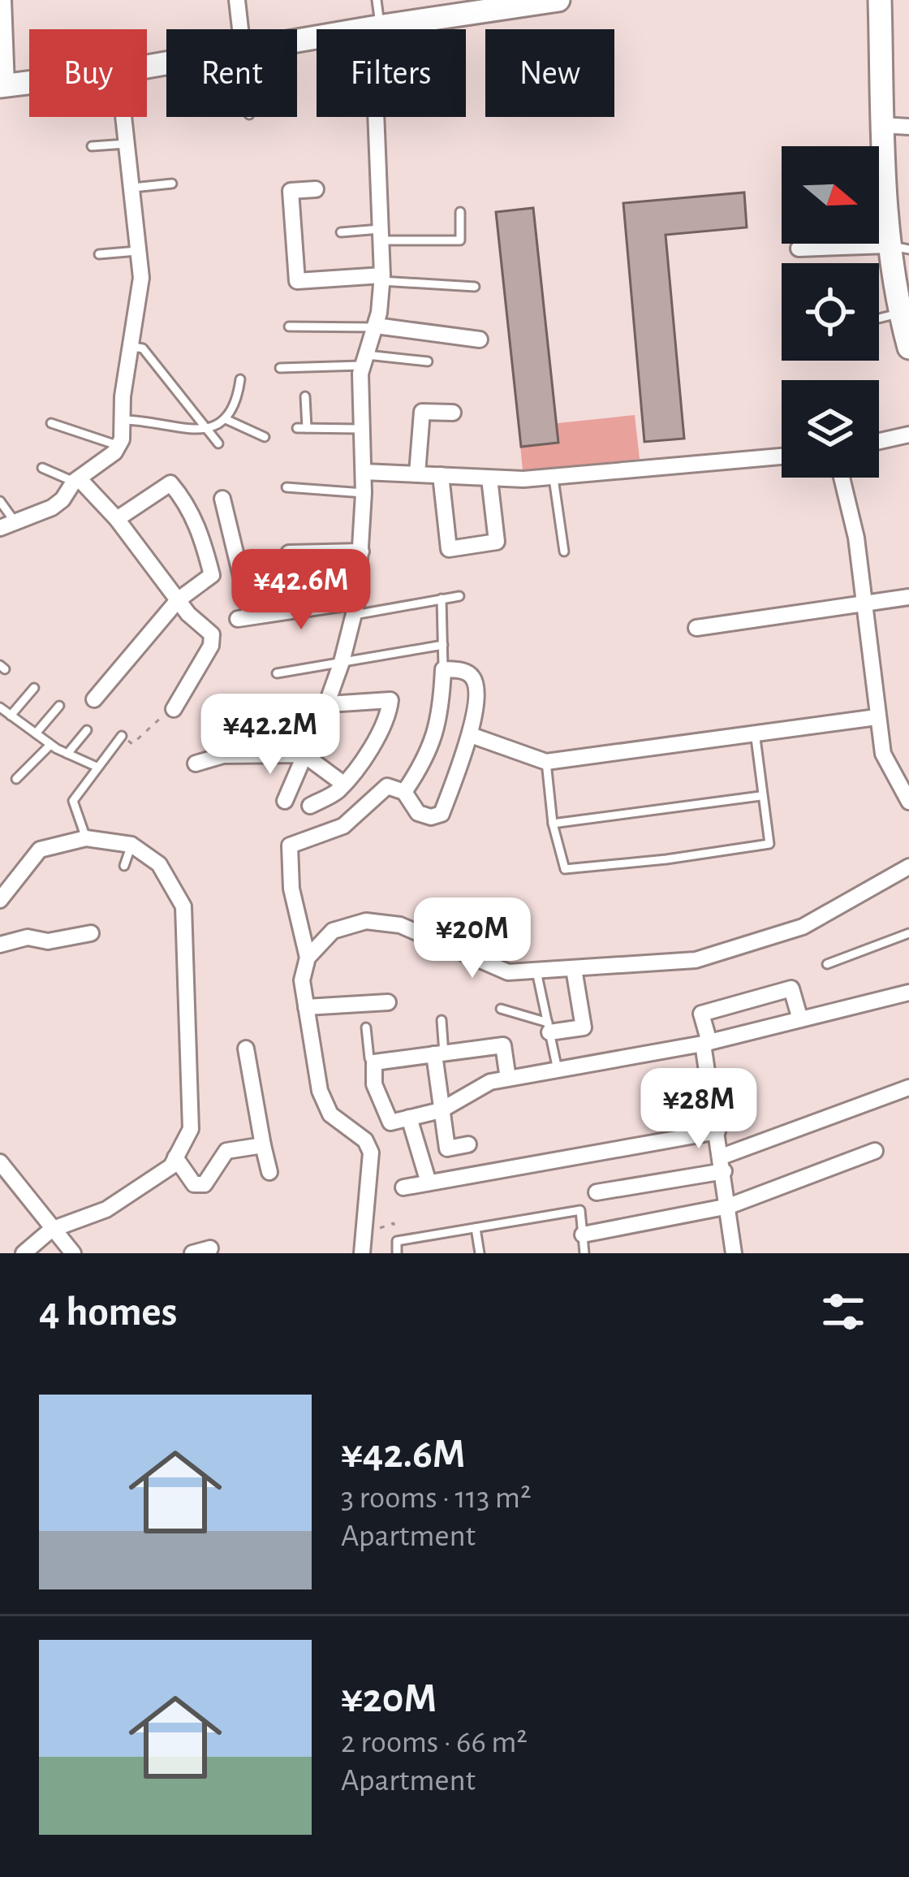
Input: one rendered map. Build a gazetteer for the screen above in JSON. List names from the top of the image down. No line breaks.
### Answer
{"north":"right","page":{"chip":["Buy","Rent","Filters","New"],"price":["¥42.6M","¥42.2M","¥20M","¥28M"],"heading":"4 homes","list":[{"name":"¥42.6M","note":"3 rooms · 113 m² · Apartment"},{"name":"¥20M","note":"2 rooms · 66 m² · Apartment"}]}}
